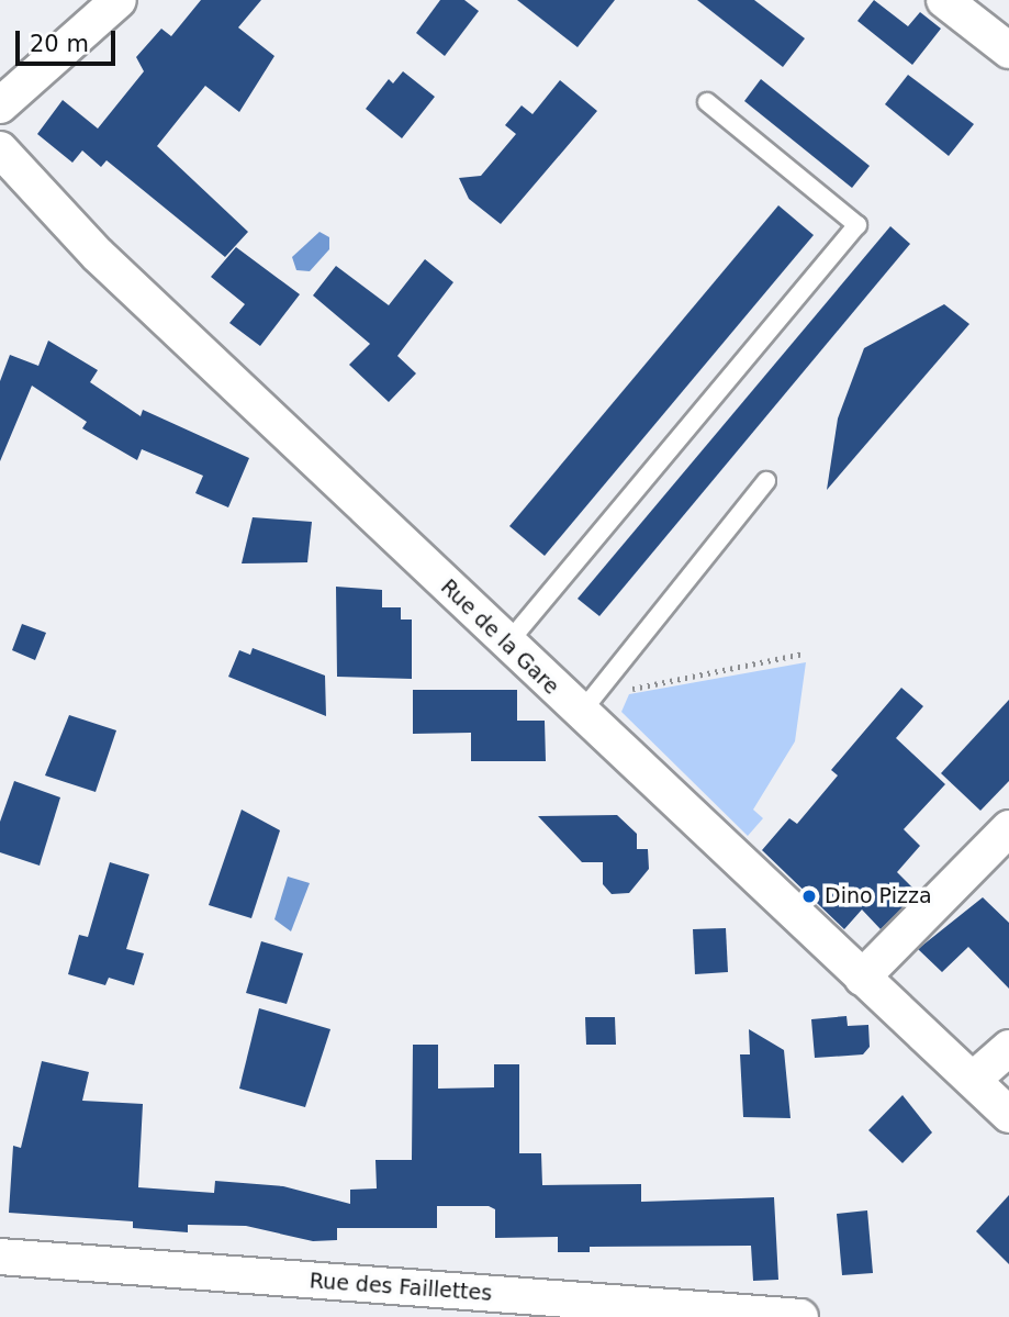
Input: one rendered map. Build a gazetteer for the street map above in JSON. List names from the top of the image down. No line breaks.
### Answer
{"streets":{"street":["Rue de la Gare","Rue des Faillettes"]},"places":["Dino Pizza"],"scale_bar":"20 m"}
